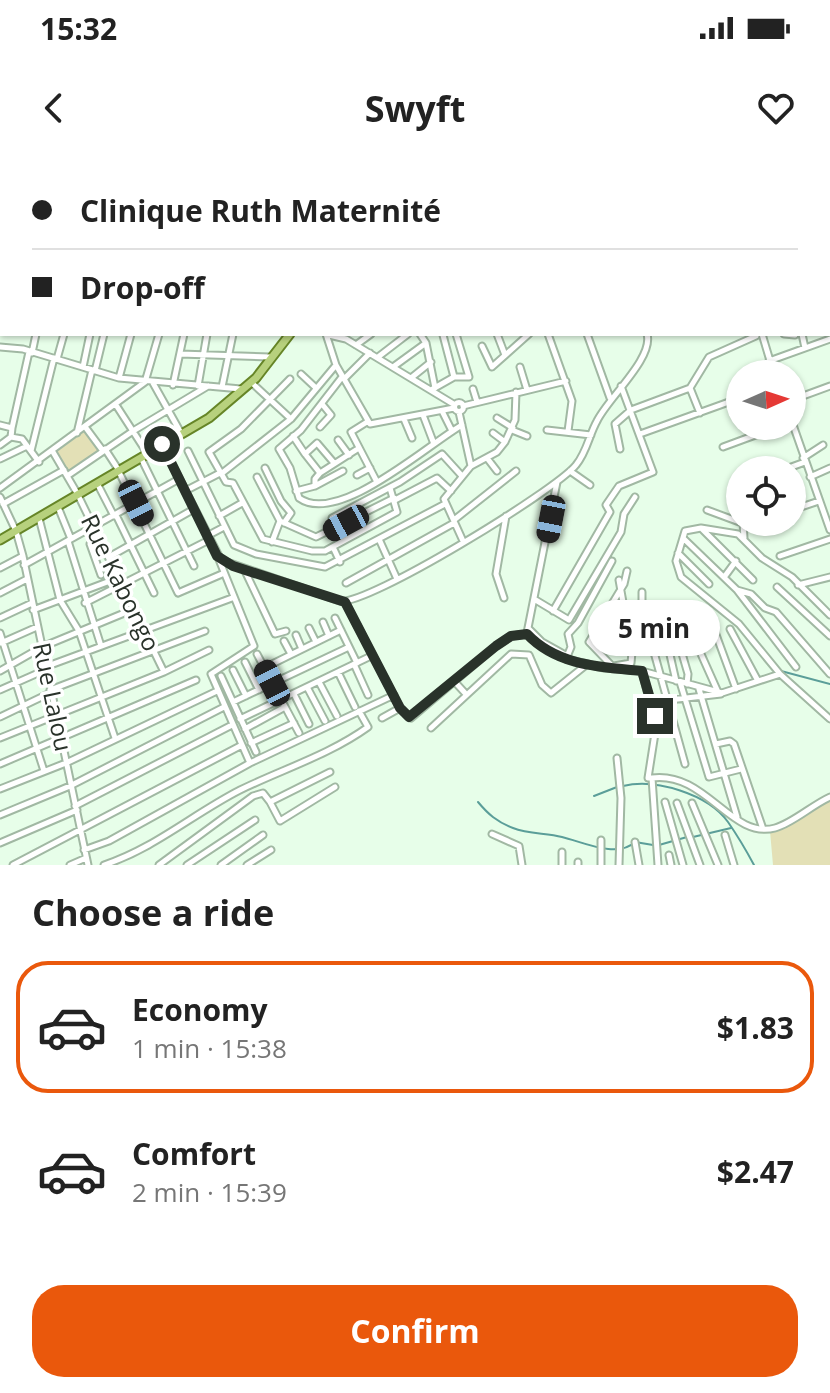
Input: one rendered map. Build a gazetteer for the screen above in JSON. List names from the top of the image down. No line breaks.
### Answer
{"streets":{"street":["Rue Kabongo","Rue Lalou"]},"north":"right","page":{"status":"15:32","header":"Swyft","banner":["Clinique Ruth Maternité","Drop-off"],"bubble":"5 min","heading":"Choose a ride","list":[{"name":"Economy","note":"1 min · 15:38","value":"$1.83"},{"name":"Comfort","note":"2 min · 15:39","value":"$2.47"}],"buttons":"Confirm"}}
